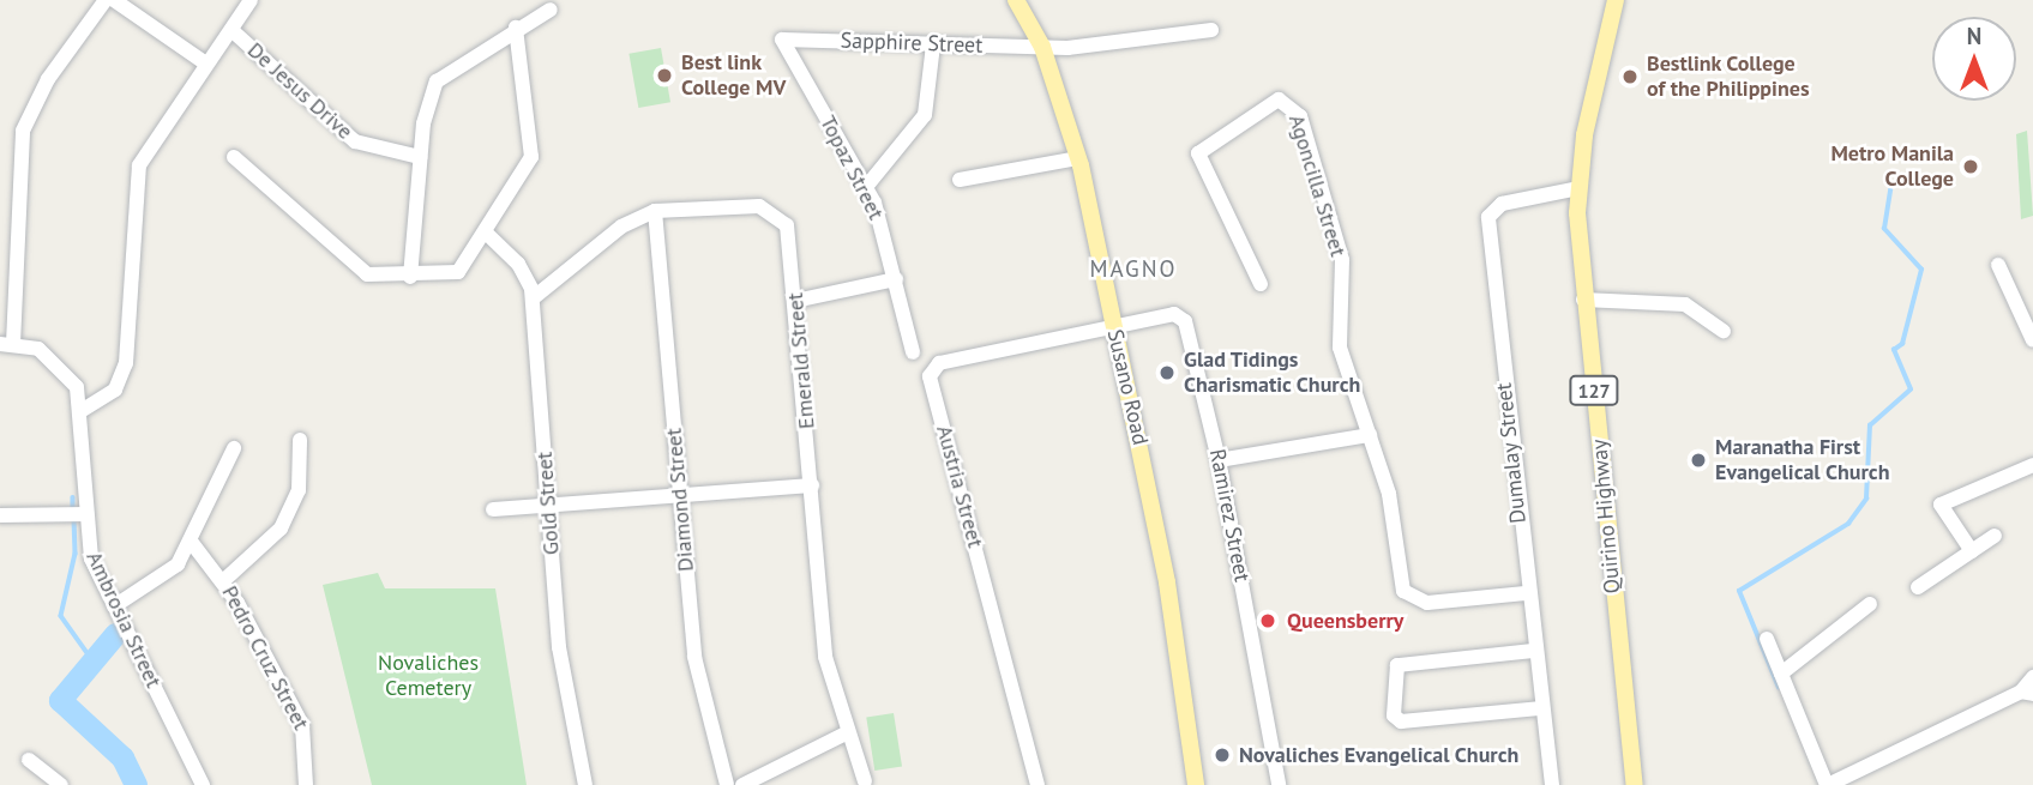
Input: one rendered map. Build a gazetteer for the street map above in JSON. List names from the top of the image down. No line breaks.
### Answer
{"streets":{"main road":["Susano Road","127","Quirino Highway"],"street":["Sapphire Street","De Jesus Drive","Topaz Street","Agoncilla Street","Emerald Street","Dumalay Street","Austria Street","Diamond Street","Gold Street","Ramirez Street","Ambrosia Street","Pedro Cruz Street"]},"crossings":[["Sapphire Street","Topaz Street"],["Sapphire Street","Susano Road"],["Agoncilla Street","Dumalay Street"],["Emerald Street","Diamond Street"],["Emerald Street","Gold Street"],["Susano Road","Austria Street"],["Susano Road","Ramirez Street"],["Dumalay Street","Quirino Highway"],["Austria Street","Ramirez Street"]],"districts":["MAGNO"],"parks":["Novaliches Cemetery"],"places":["Best link College MV","Bestlink College of the Philippines","Metro Manila College","Glad Tidings Charismatic Church","Maranatha First Evangelical Church","Queensberry","Novaliches Evangelical Church"],"north":"top"}
